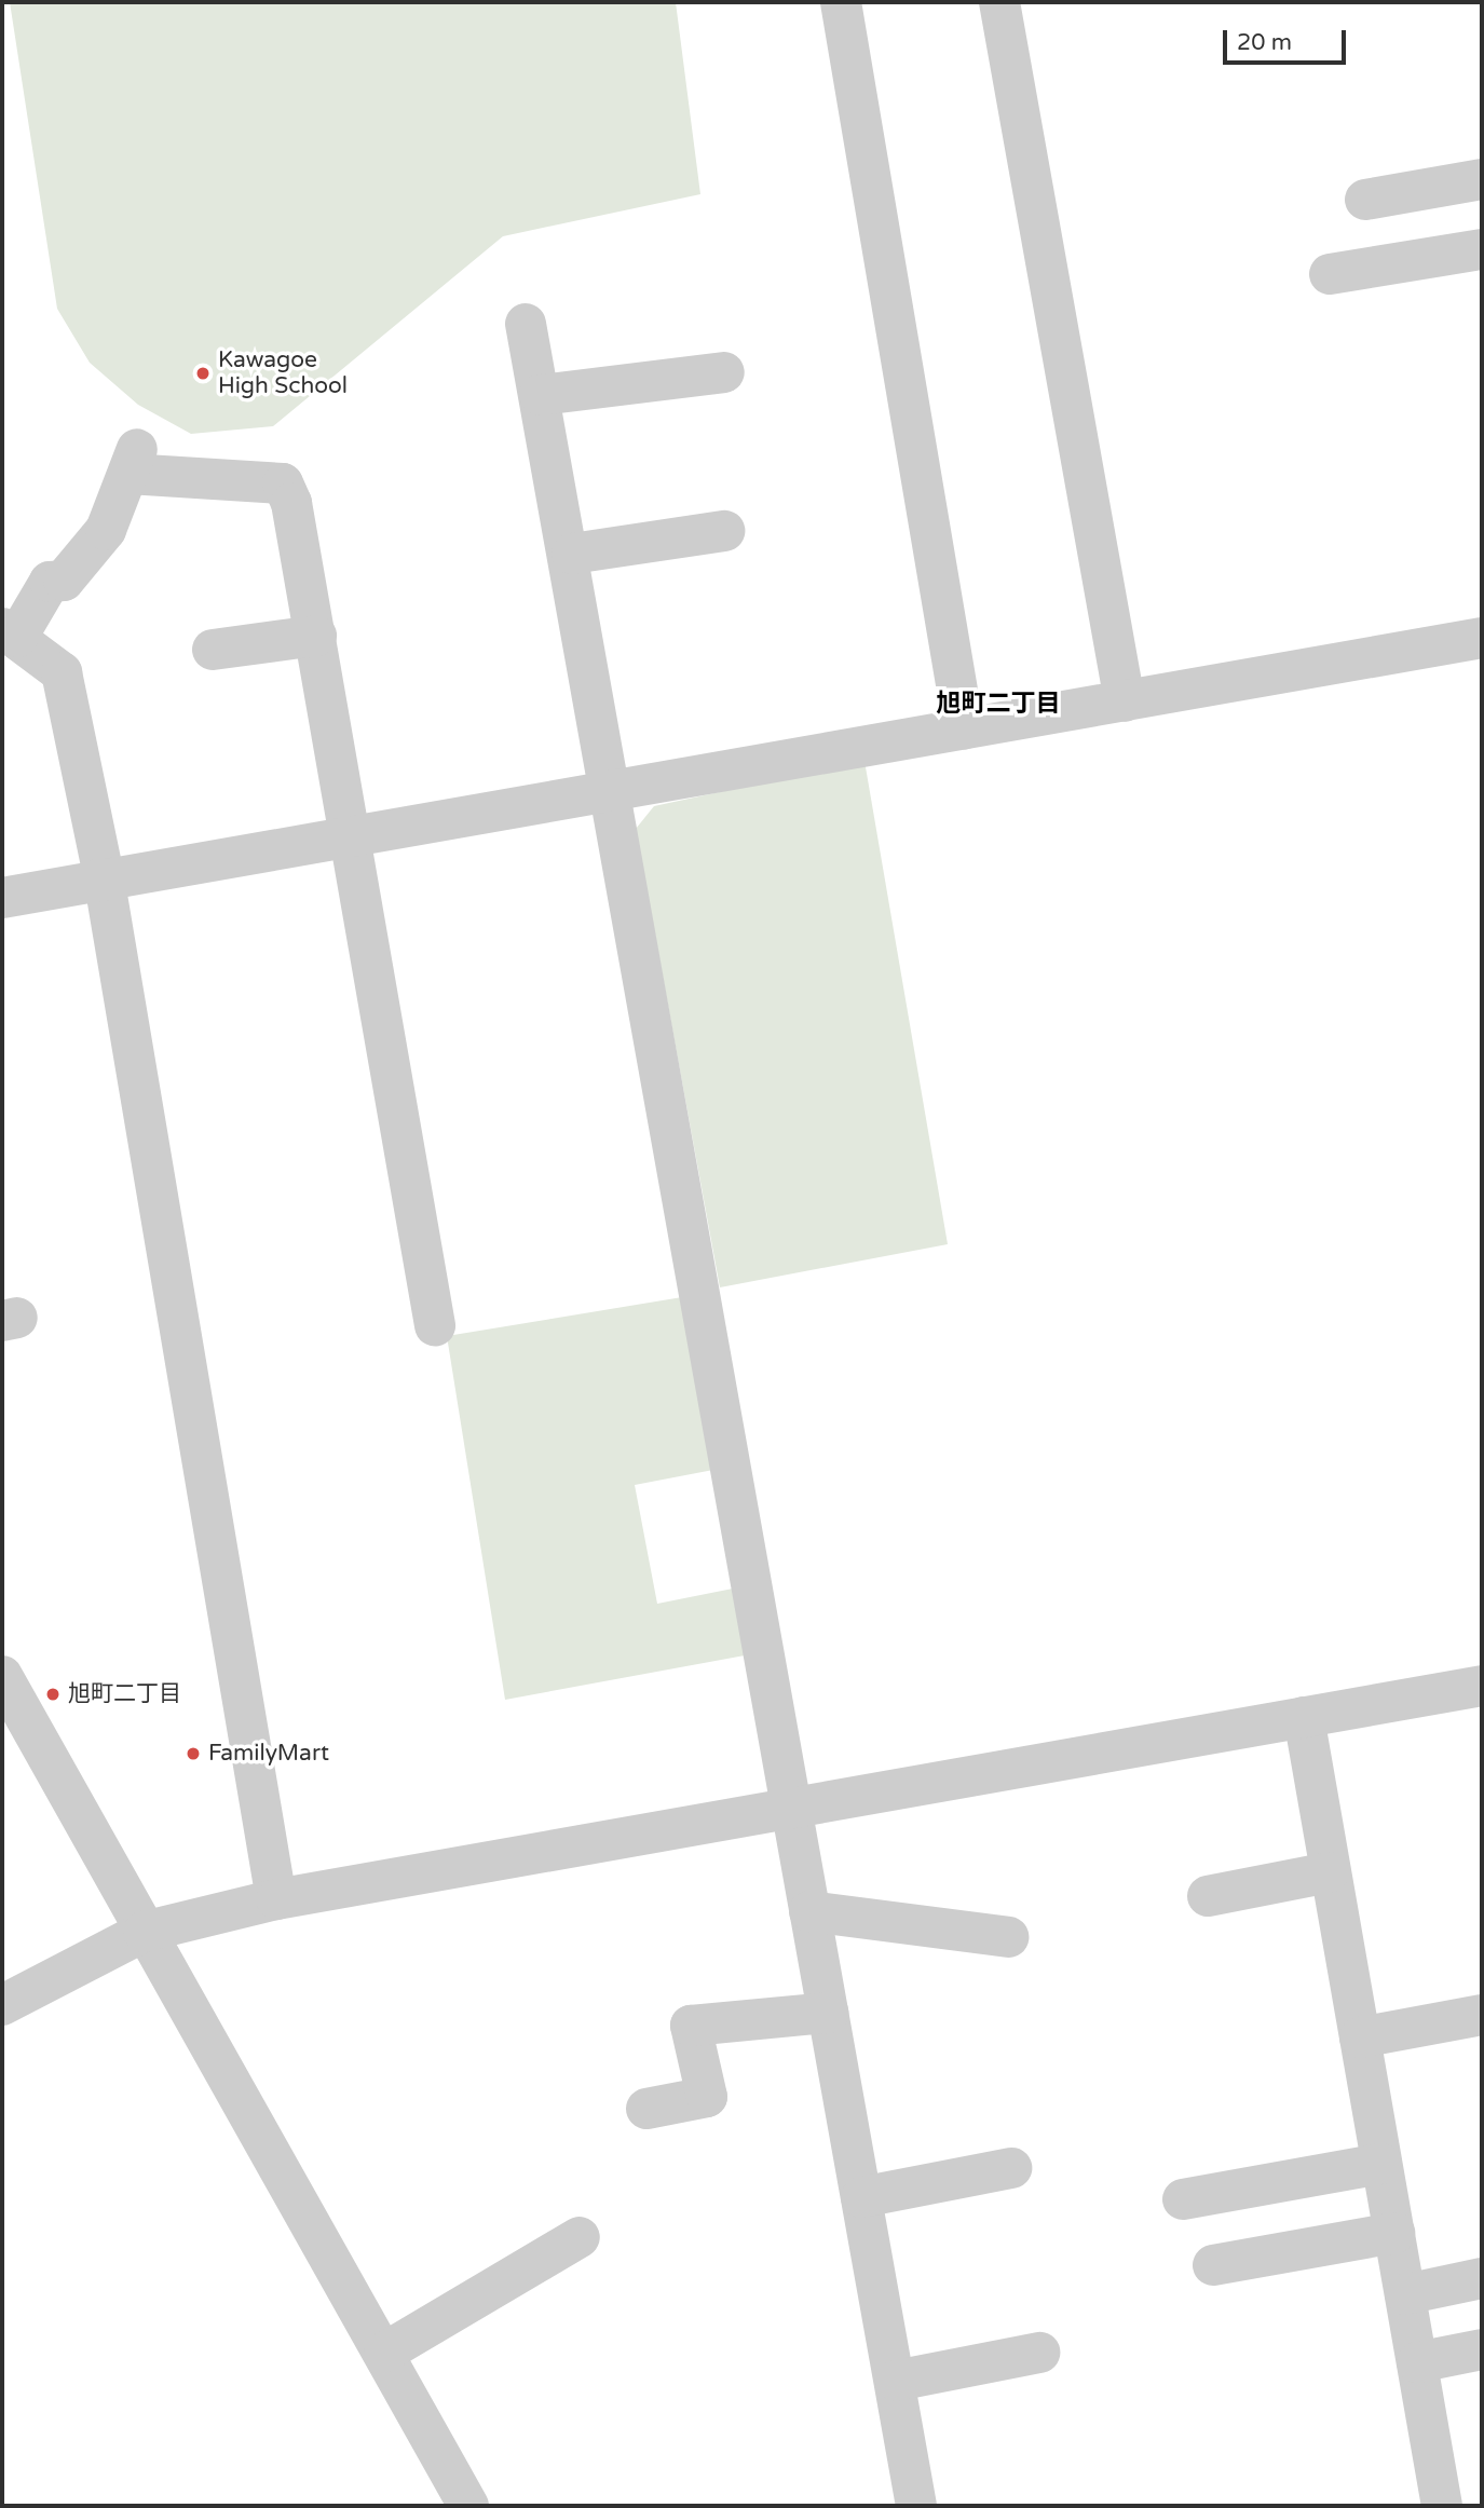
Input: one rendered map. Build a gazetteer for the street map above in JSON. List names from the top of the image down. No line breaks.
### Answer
{"districts":["旭町二丁目"],"places":["Kawagoe High School","旭町二丁目","FamilyMart"],"scale_bar":"20 m"}
